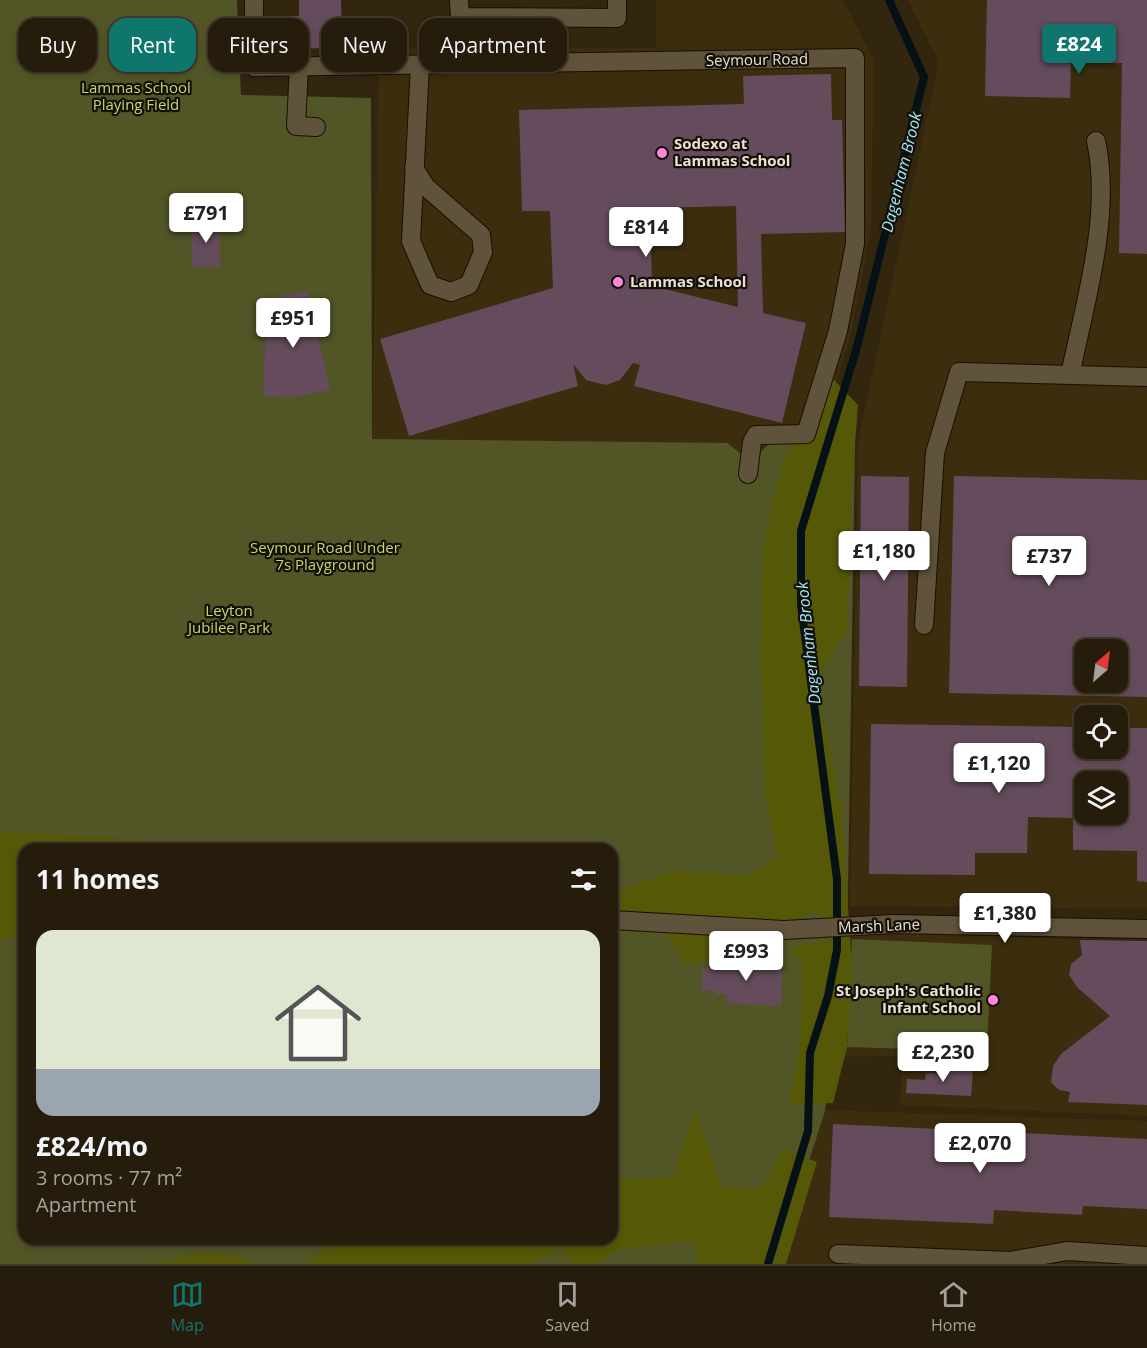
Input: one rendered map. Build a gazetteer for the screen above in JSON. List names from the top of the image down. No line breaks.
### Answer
{"streets":{"street":["Seymour Road","Marsh Lane"]},"water":["Dagenham Brook"],"parks":["Lammas School Playing Field","Seymour Road Under 7s Playground","Leyton Jubilee Park"],"places":["Sodexo at Lammas School","Lammas School","St Joseph's Catholic Infant School"],"north":"top right","page":{"chip":["Buy","Rent","Filters","New","Apartment"],"price":["£824","£791","£814","£951","£1,180","£737","£1,120","£1,380","£993","£2,230","£2,070"],"heading":"11 homes","list":[{"name":"£824/mo","note":"3 rooms · 77 m² · Apartment"}],"tabs":["Map","Saved","Home"]}}
